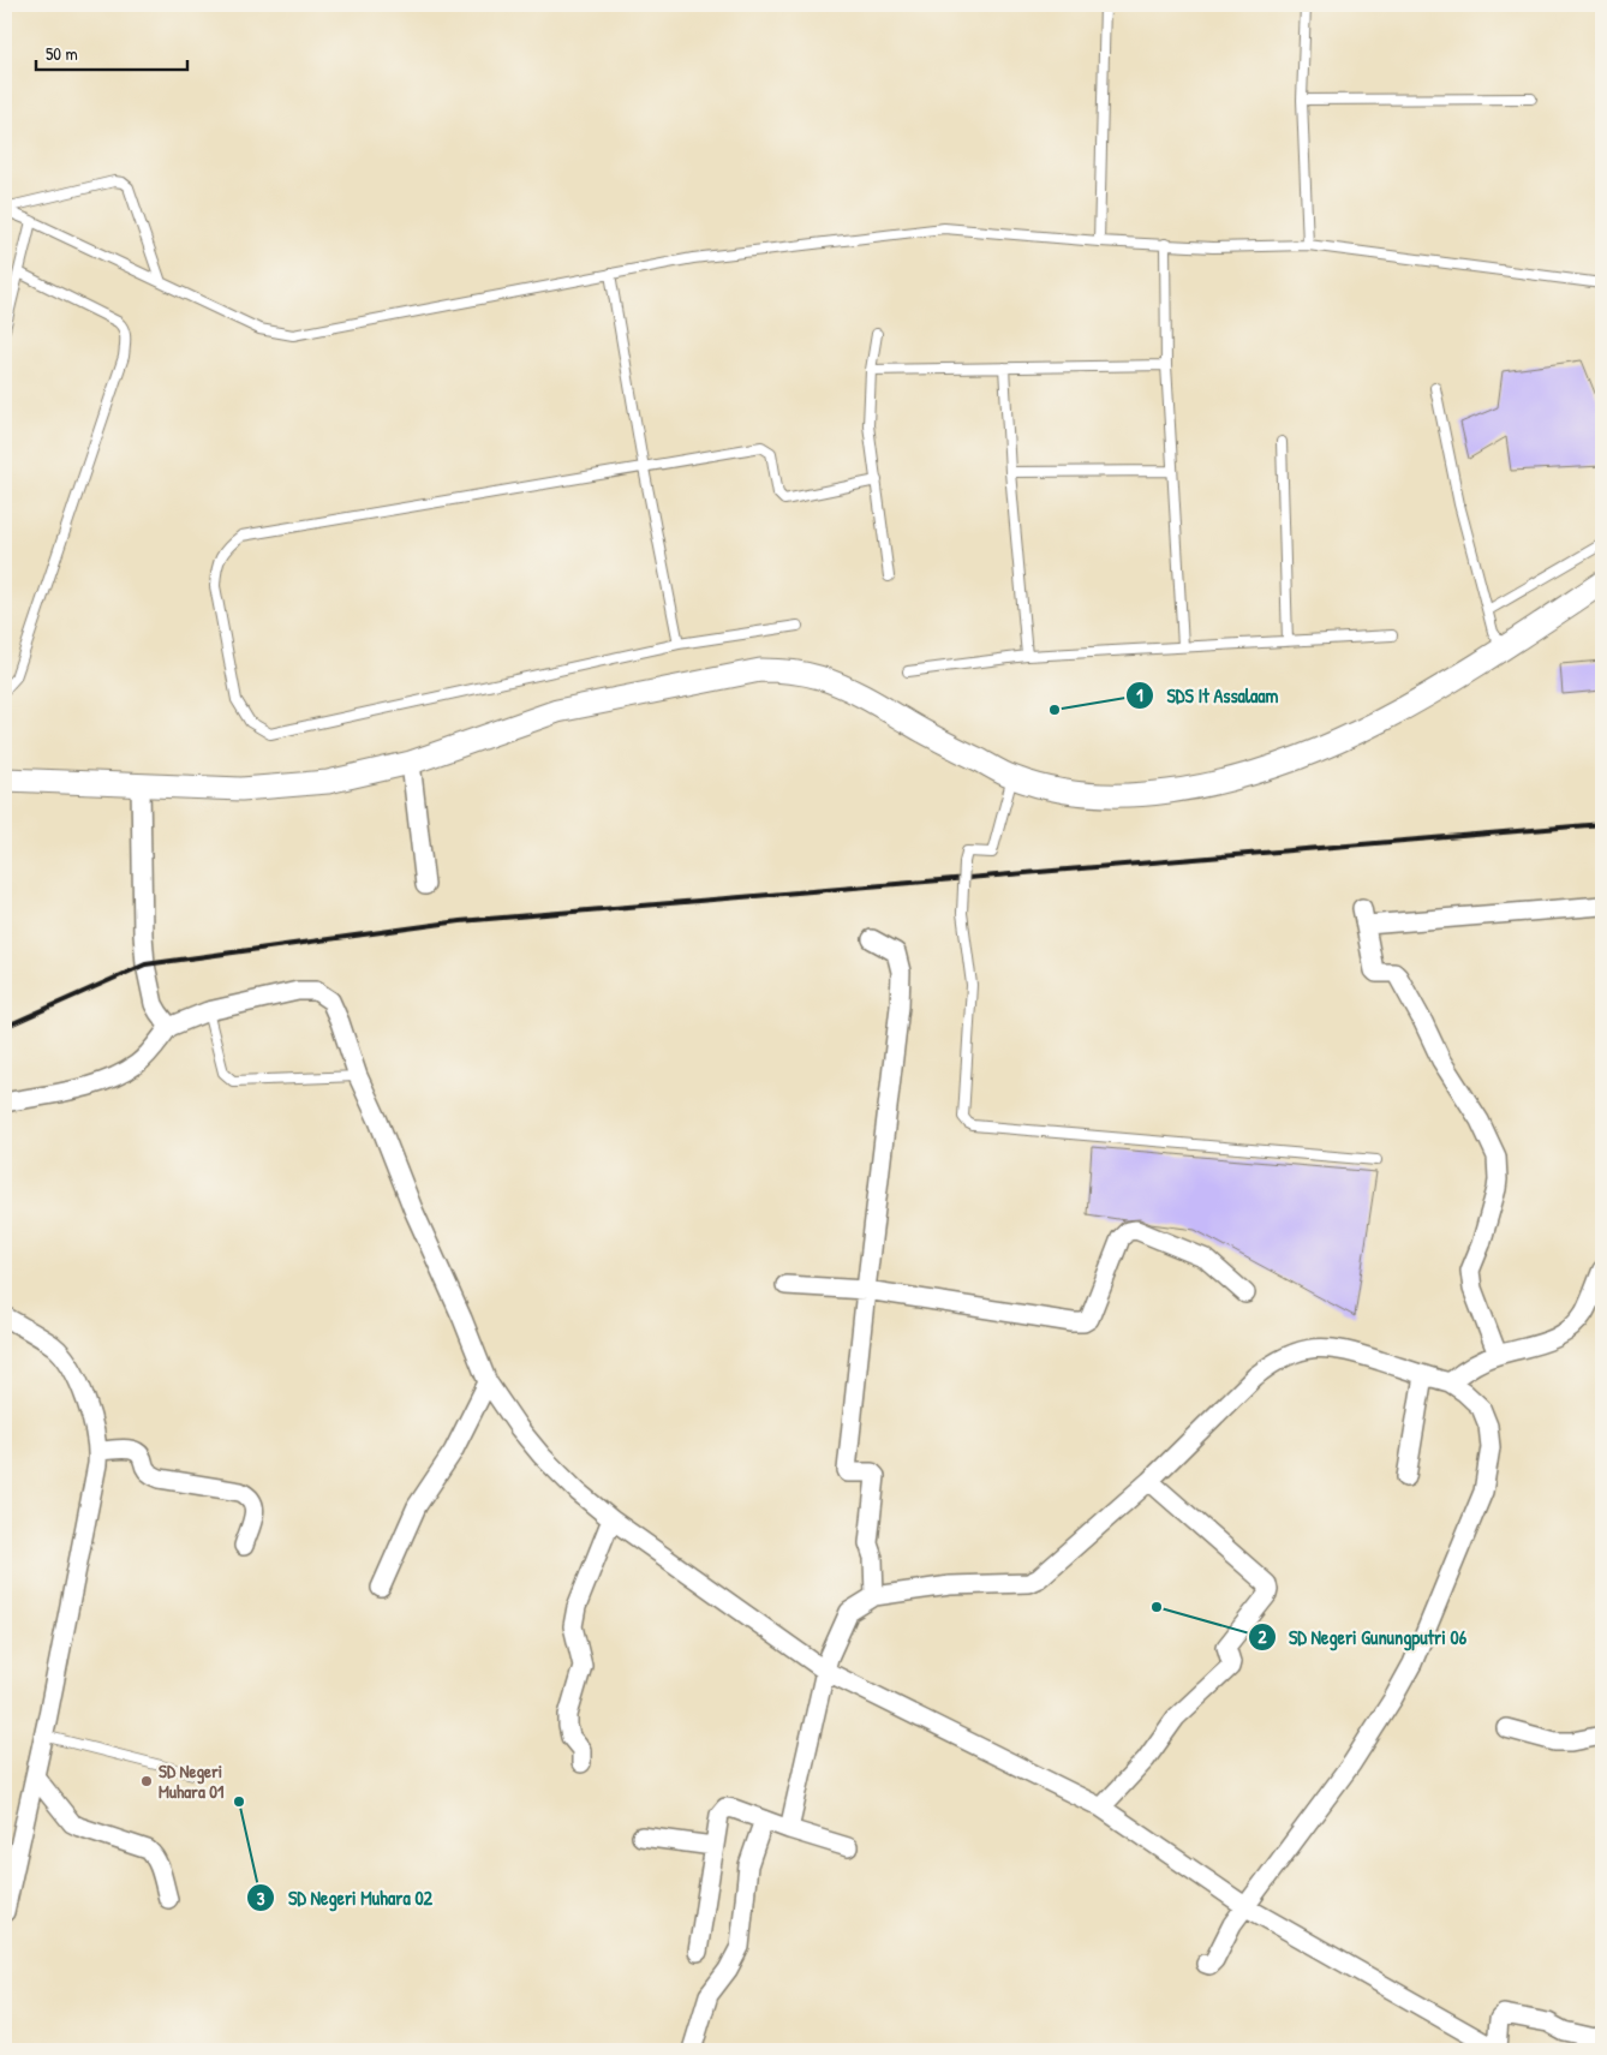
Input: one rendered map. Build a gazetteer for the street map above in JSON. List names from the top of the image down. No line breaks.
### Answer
{"places":["SDS It Assalaam","SD Negeri Gunungputri 06","SD Negeri Muhara 01","SD Negeri Muhara 02"],"scale_bar":"50 m"}
